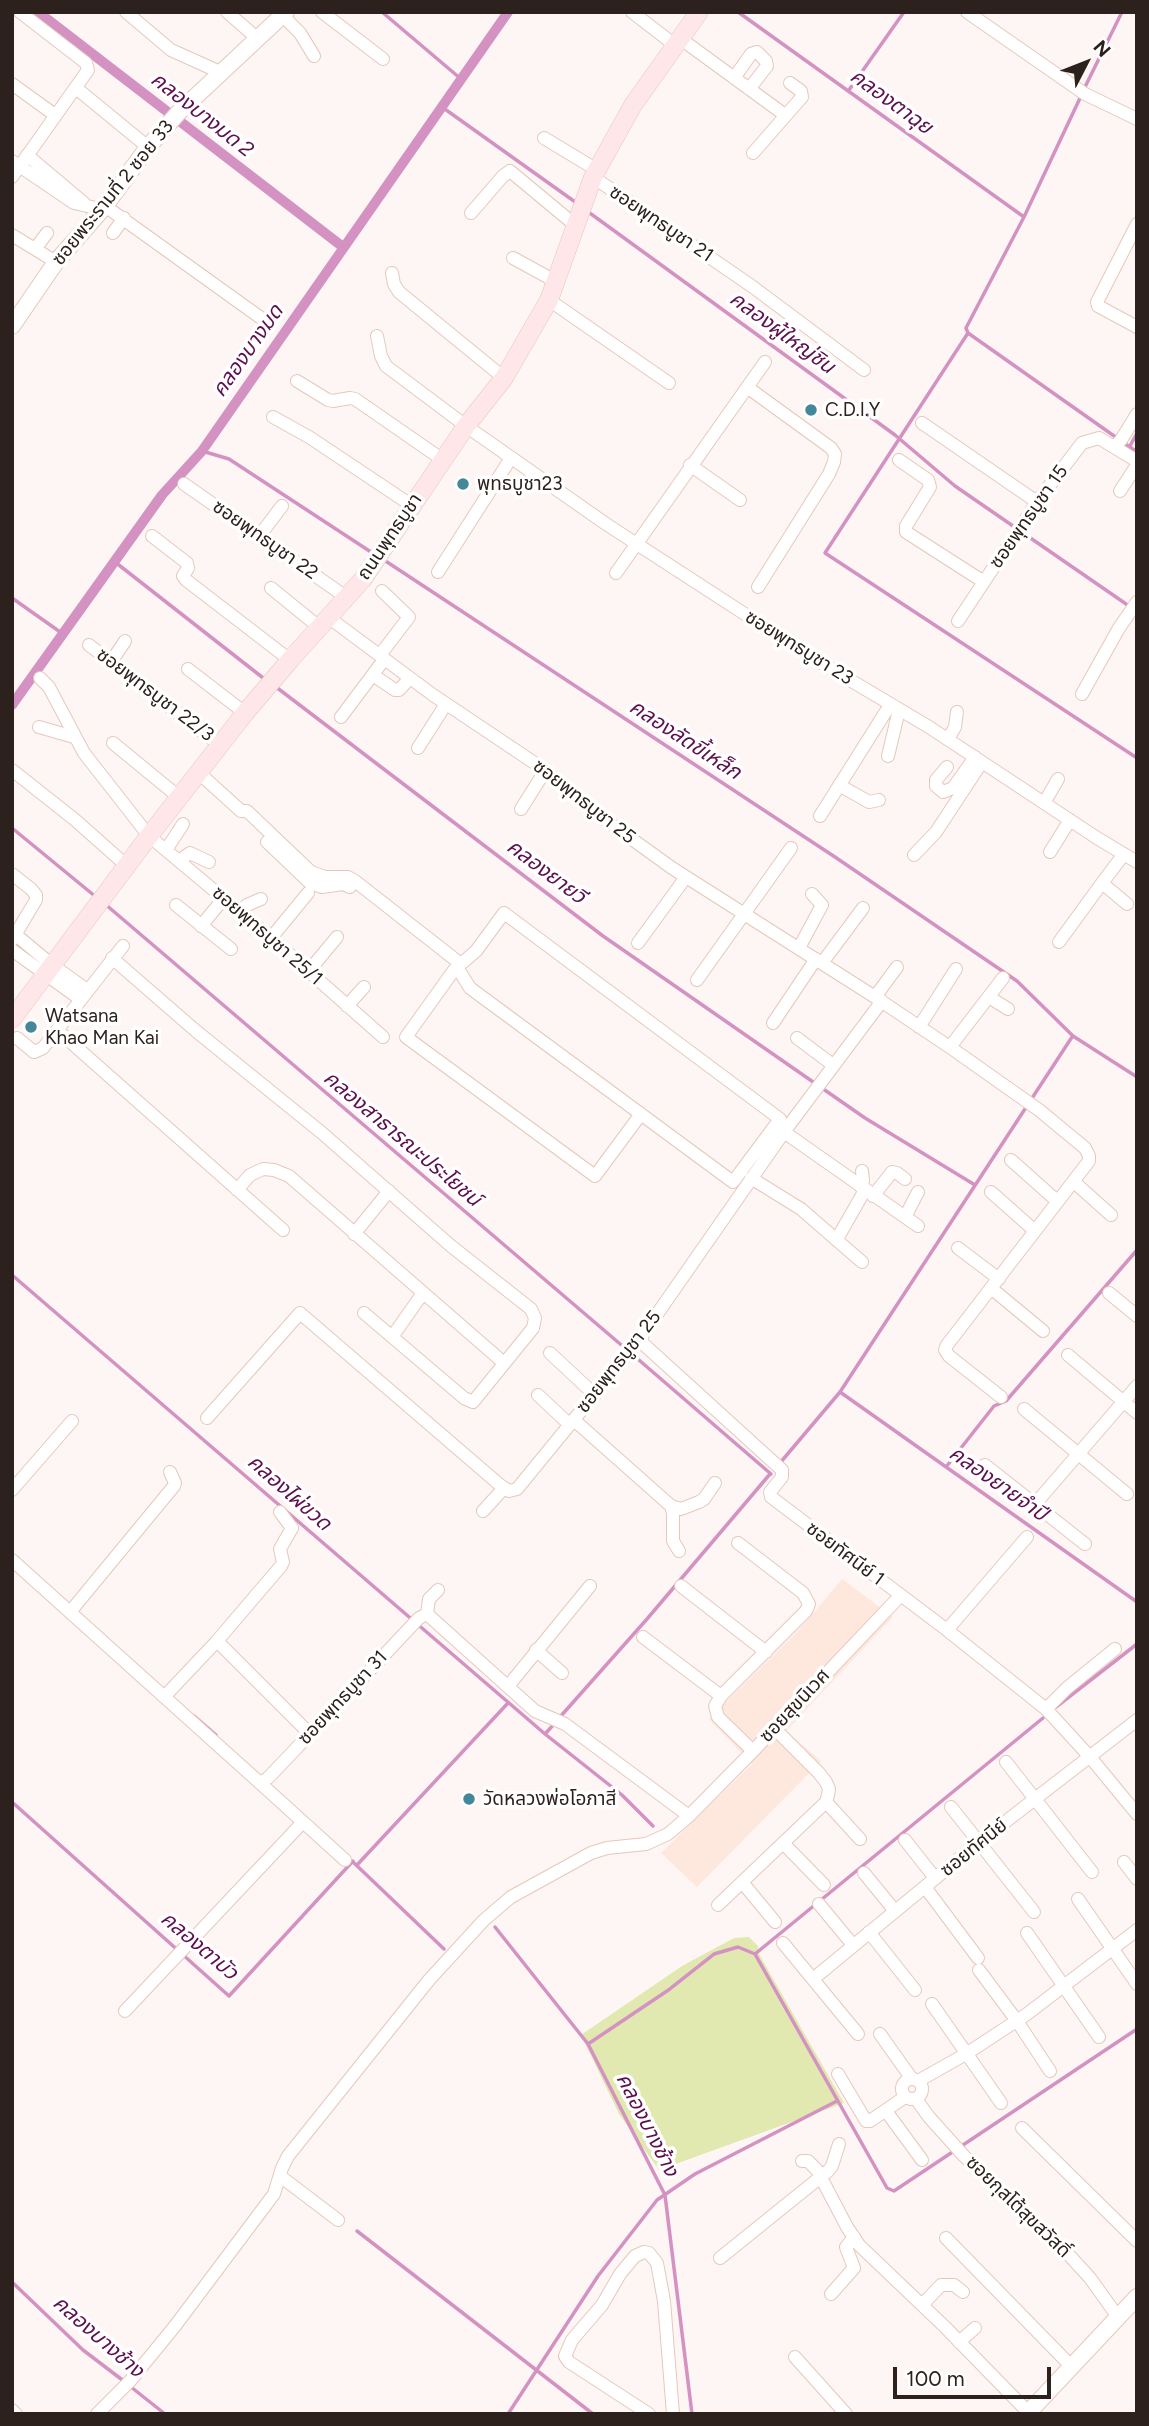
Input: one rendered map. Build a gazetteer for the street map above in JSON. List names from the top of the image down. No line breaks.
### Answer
{"streets":{"main road":["ถนนพุทธบูชา"],"street":["ซอยพระรามที่ 2 ซอย 33","ซอยพุทธบูชา 21","ซอยพุทธบูชา 15","ซอยพุทธบูชา 22","ซอยพุทธบูชา 23","ซอยพุทธบูชา 22/3","ซอยพุทธบูชา 25","ซอยพุทธบูชา 25/1","ซอยทัศนีย์ 1","ซอยพุทธบูชา 31","ซอยสุขนิเวศ","ซอยทัศนีย์","ซอยกุสโต้สุขสวัสดิ์"]},"crossings":[["ซอยพุทธบูชา 21","ถนนพุทธบูชา"],["ถนนพุทธบูชา","ซอยพุทธบูชา 22"],["ถนนพุทธบูชา","ซอยพุทธบูชา 23"],["ถนนพุทธบูชา","ซอยพุทธบูชา 22/3"],["ถนนพุทธบูชา","ซอยพุทธบูชา 25"],["ถนนพุทธบูชา","ซอยพุทธบูชา 25/1"],["ซอยพุทธบูชา 25","ซอยทัศนีย์ 1"],["ซอยทัศนีย์ 1","ซอยสุขนิเวศ"],["ซอยทัศนีย์ 1","ซอยทัศนีย์"]],"water":["คลองตาฉุย","คลองบางมด 2","คลองผู้ใหญ่ชิน","คลองบางมด","คลองลัดขี้เหล็ก","คลองยายวี","คลองสาธารณะประโยชน์","คลองยายจำปี","คลองไผ่ขวด","คลองตาบัว","คลองบางช้าง"],"places":["C.D.I.Y","พุทธบูชา23","Watsana Khao Man Kai","วัดหลวงพ่อโอภาสี"],"scale_bar":"100 m","north":"top right"}
